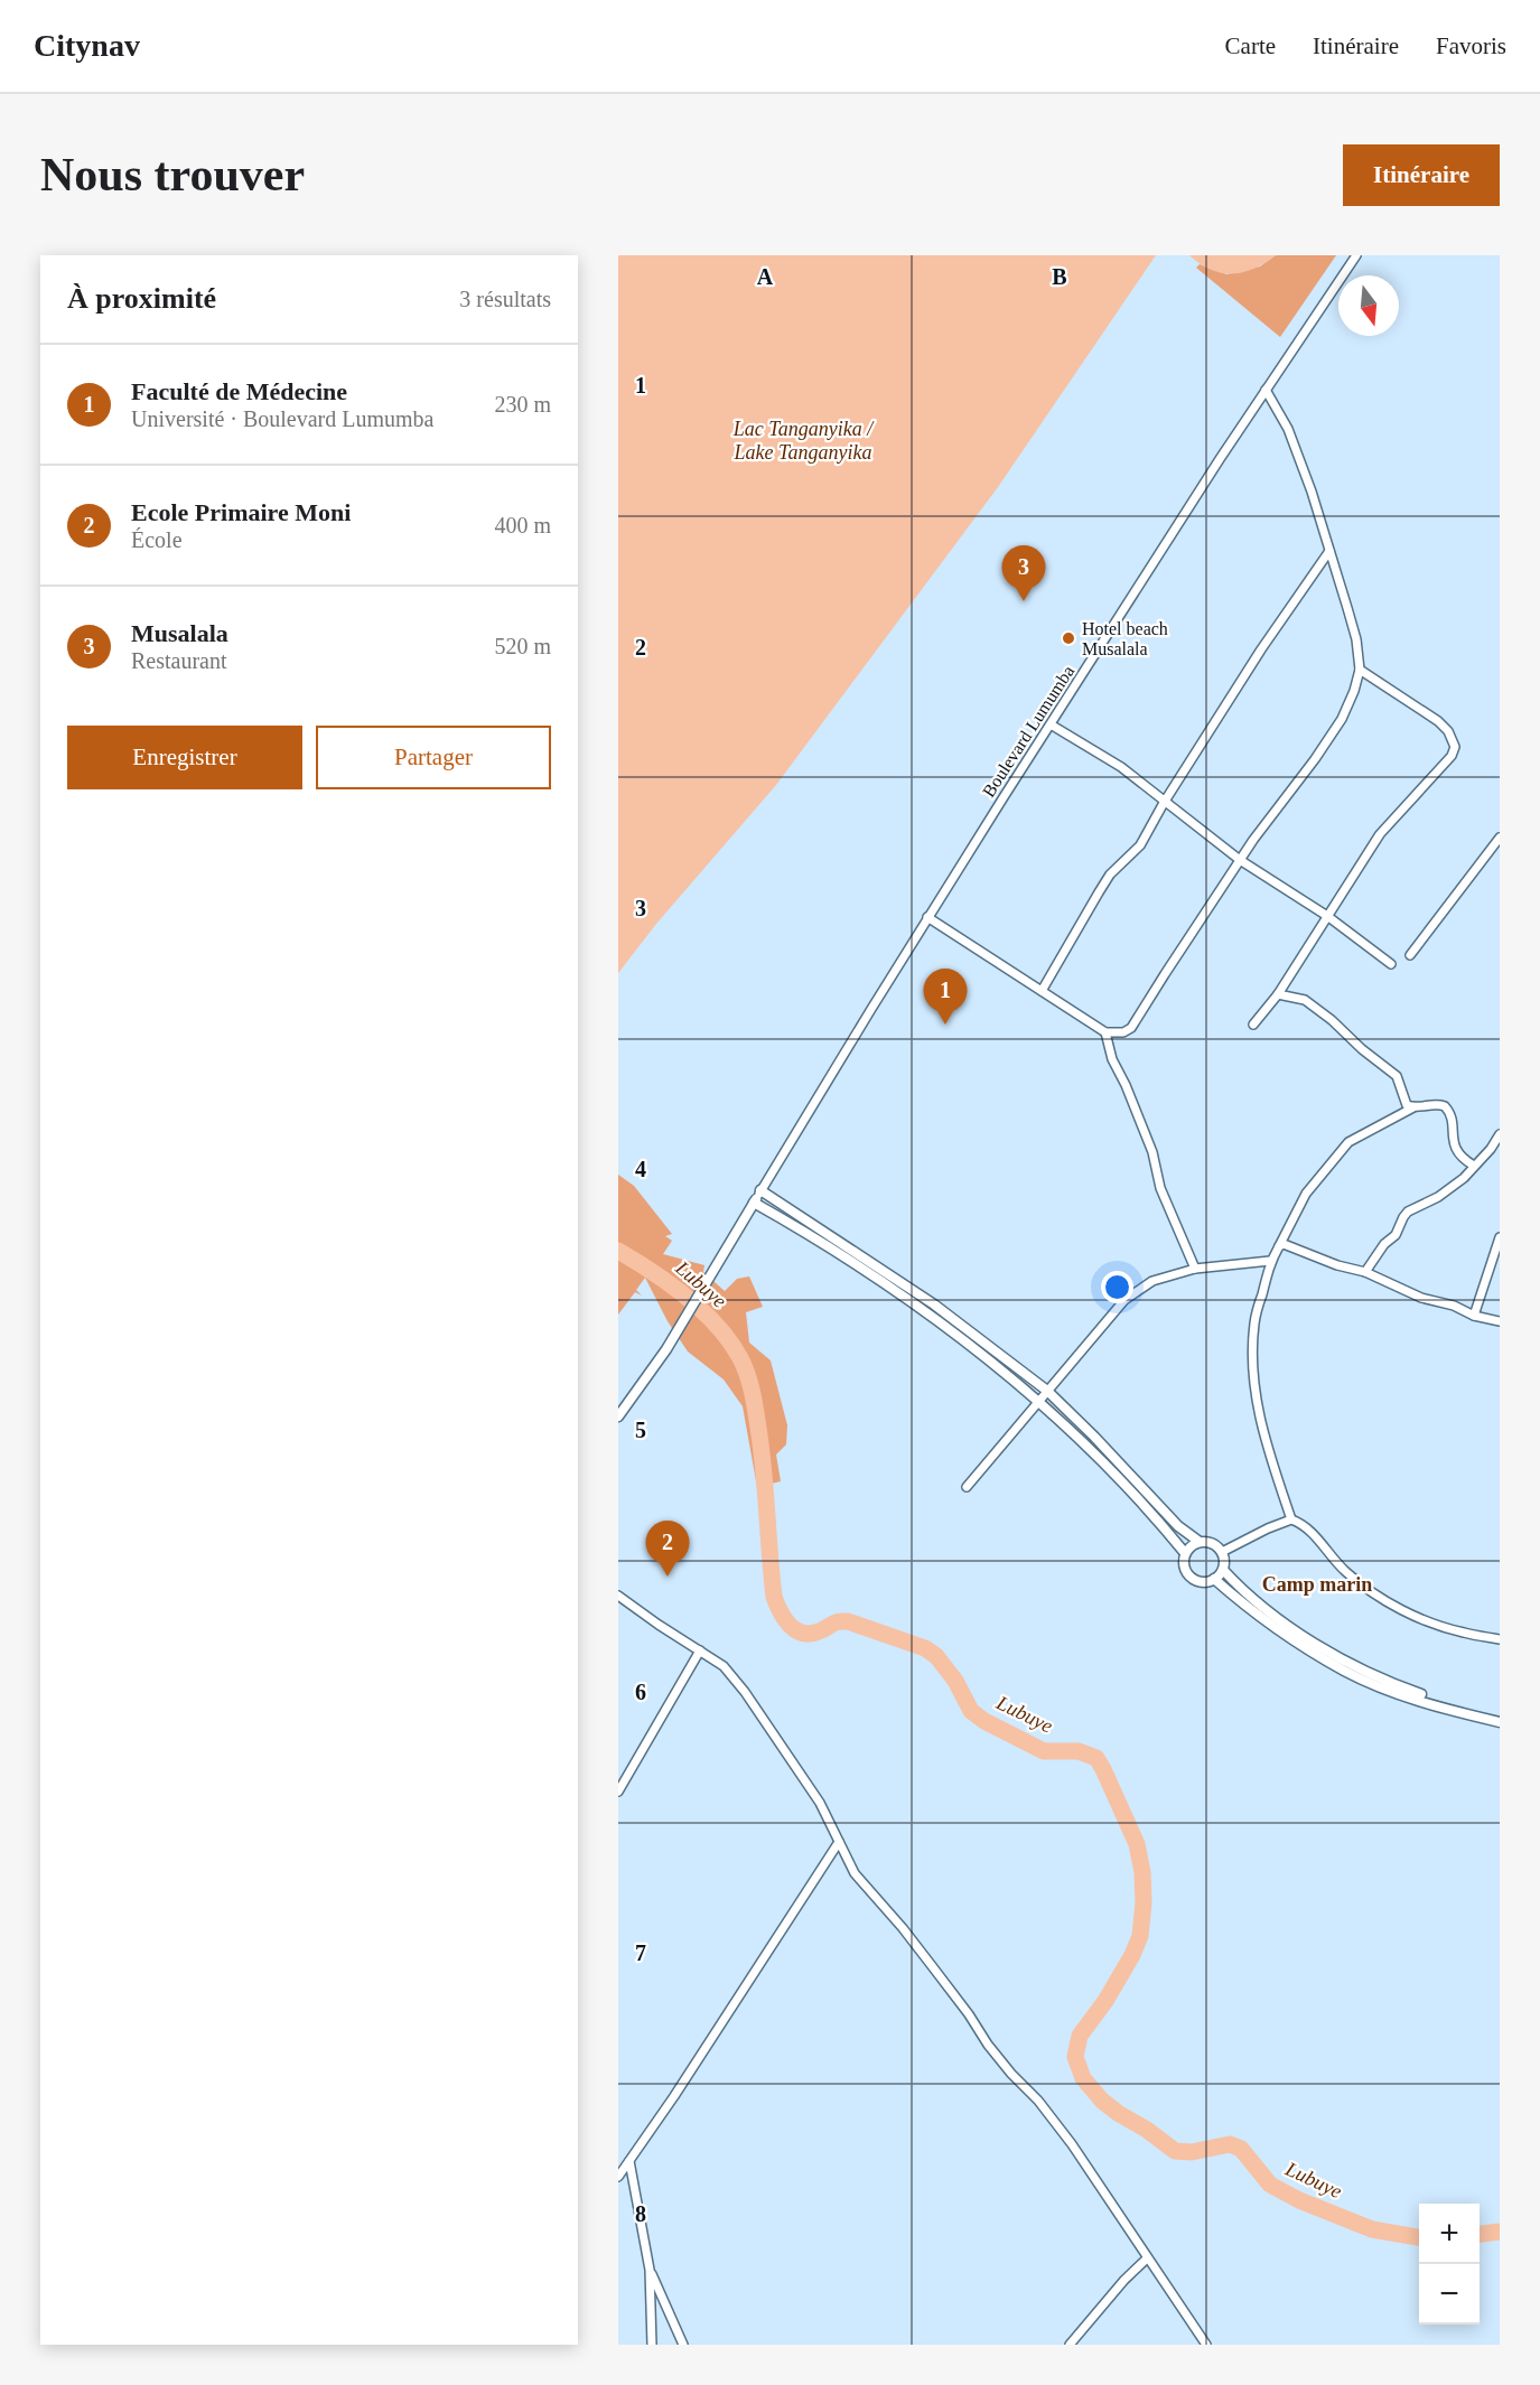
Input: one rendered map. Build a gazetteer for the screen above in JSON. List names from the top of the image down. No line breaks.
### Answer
{"streets":{"street":["Boulevard Lumumba"]},"districts":["Camp marin"],"water":["Lac Tanganyika / Lake Tanganyika","Lubuye"],"places":["Hotel beach Musalala"],"north":"bottom","page":{"header":"Citynav","nav":["Carte","Itinéraire","Favoris"],"buttons":["Itinéraire",["Enregistrer","Partager"]],"title":"Nous trouver","heading":["À proximité","3 résultats"],"list":[{"mark":"1","name":"Faculté de Médecine","note":"Université · Boulevard Lumumba","value":"230 m"},{"mark":"2","name":"Ecole Primaire Moni","note":"École","value":"400 m"},{"mark":"3","name":"Musalala","note":"Restaurant","value":"520 m"}],"pins":["3","1","2"],"map_buttons":["+","−"]},"grid":{"columns":["A","B"],"rows":["1","2","3","4","5","6","7","8"]}}
